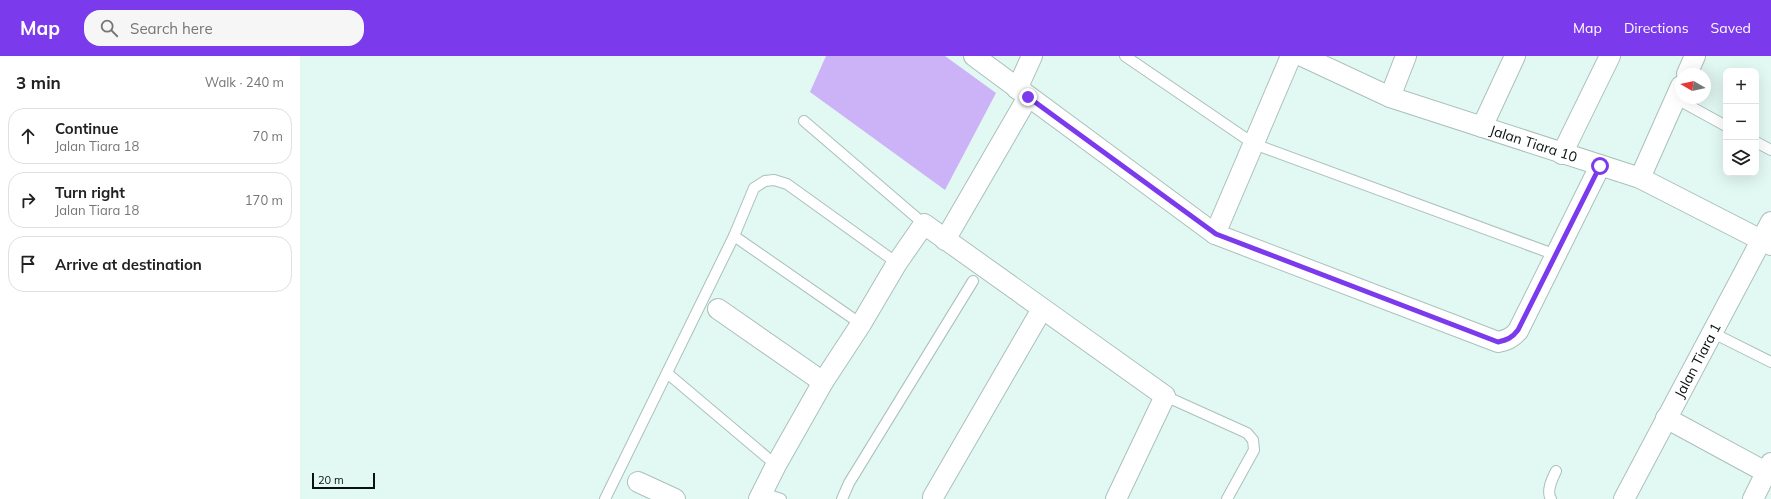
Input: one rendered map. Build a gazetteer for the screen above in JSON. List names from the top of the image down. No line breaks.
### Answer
{"streets":{"street":["Jalan Tiara 10","Jalan Tiara 1"]},"crossings":[["Jalan Tiara 10","Jalan Tiara 1"]],"scale_bar":"20 m","north":"left","page":{"header":"Map","search":"Search here","nav":["Map","Directions","Saved"],"heading":["3 min","Walk · 240 m"],"map_buttons":["+","−"],"list":[["Continue","Jalan Tiara 18","70 m"],["Turn right","Jalan Tiara 18","170 m"],"Arrive at destination"],"scale":"20 m"}}
